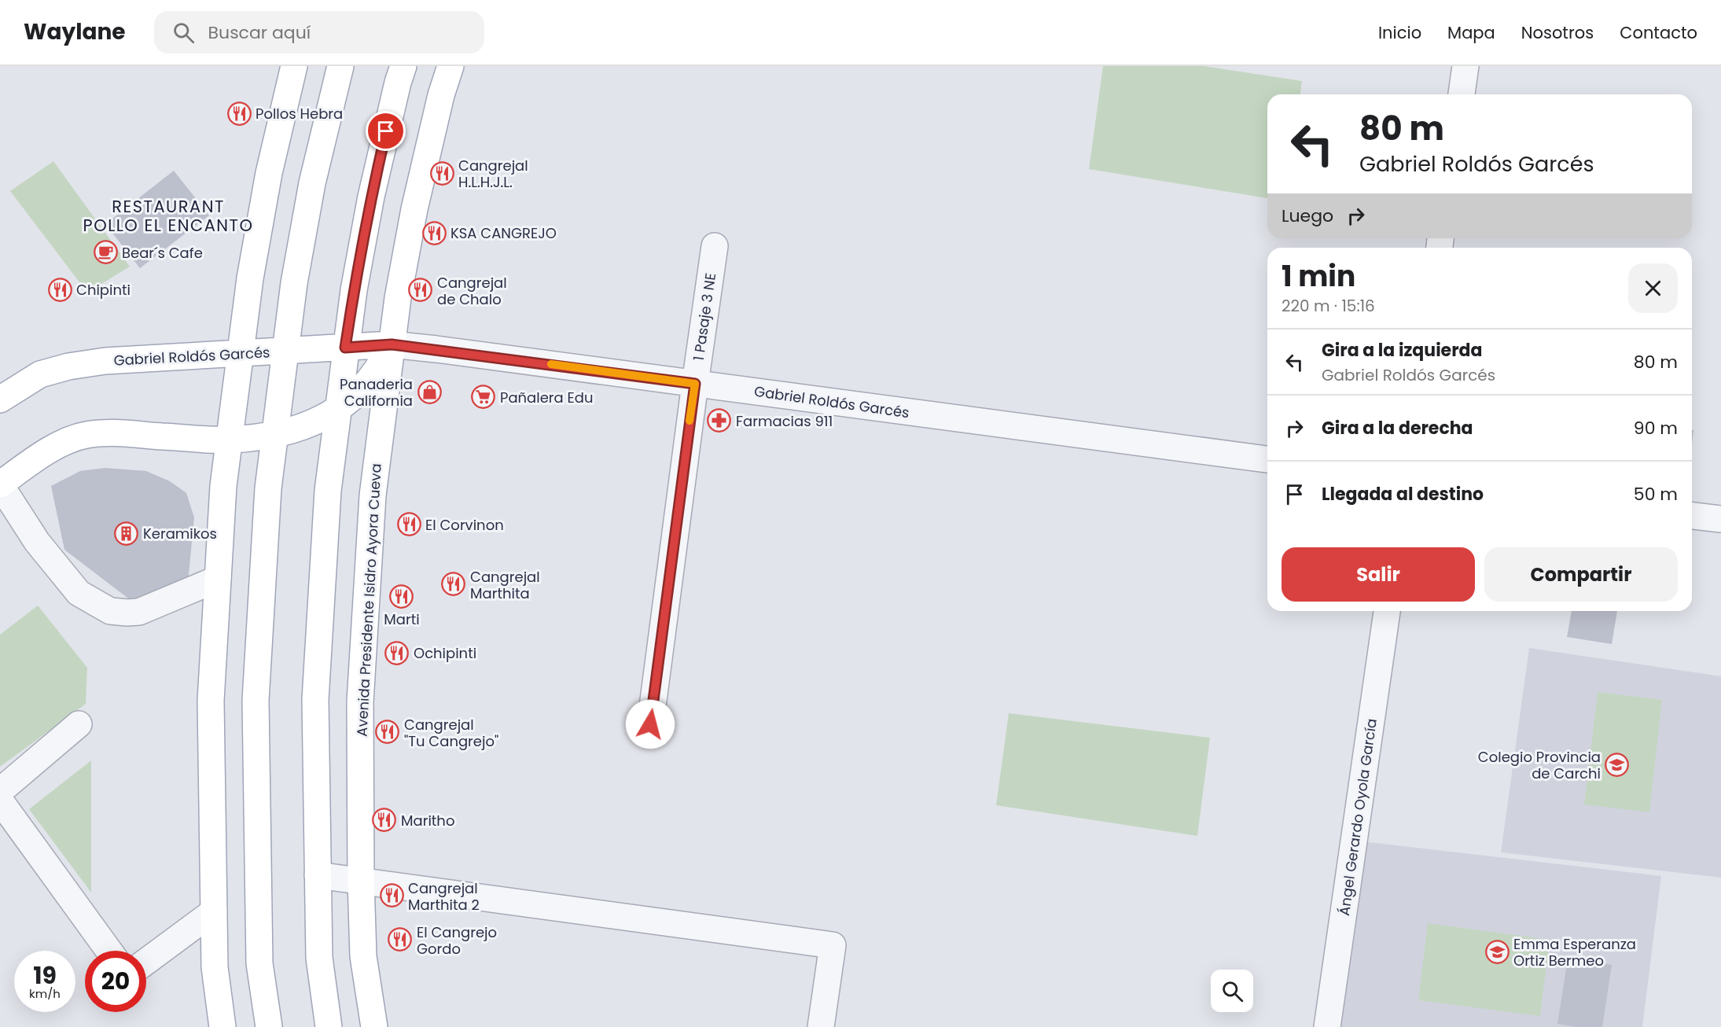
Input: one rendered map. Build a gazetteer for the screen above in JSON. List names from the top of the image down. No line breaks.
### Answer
{"streets":{"main road":["Gabriel Roldós Garcés","Avenida Presidente Isidro Ayora Cueva"],"street":["1 Pasaje 3 NE","Ángel Gerardo Oyola García"]},"crossings":[["1 Pasaje 3 NE","Gabriel Roldós Garcés"],["Gabriel Roldós Garcés","Avenida Presidente Isidro Ayora Cueva"]],"districts":["RESTAURANT POLLO EL ENCANTO"],"places":{"restaurant":["Pollos Hebra","Cangrejal H.L.H.J.L.","KSA CANGREJO","Chipinti","Cangrejal de Chalo","El Corvinon","Cangrejal Marthita","Marti","Ochipinti","Cangrejal \"Tu Cangrejo\"","Maritho","Cangrejal Marthita 2","El Cangrejo Gordo"],"cafe":["Bear´s Cafe"],"shop":["Panaderia California"],"supermarket":["Pañalera Edu"],"pharmacy":["Farmacias 911"],"building":["Keramikos"],"school or university":["Colegio Provincia de Carchi","Emma Esperanza Ortiz Bermeo"]},"page":{"header":"Waylane","search":"Buscar aquí","nav":["Inicio","Mapa","Nosotros","Contacto"],"turn":["80 m","Gabriel Roldós Garcés"],"then":"Luego","heading":["1 min","220 m · 15:16"],"list":[{"name":"Gira a la izquierda","note":"Gabriel Roldós Garcés","value":"80 m"},{"name":"Gira a la derecha","value":"90 m"},{"name":"Llegada al destino","value":"50 m"}],"buttons":["Salir","Compartir"],"speed":"19 km/h","limit":"20"}}
